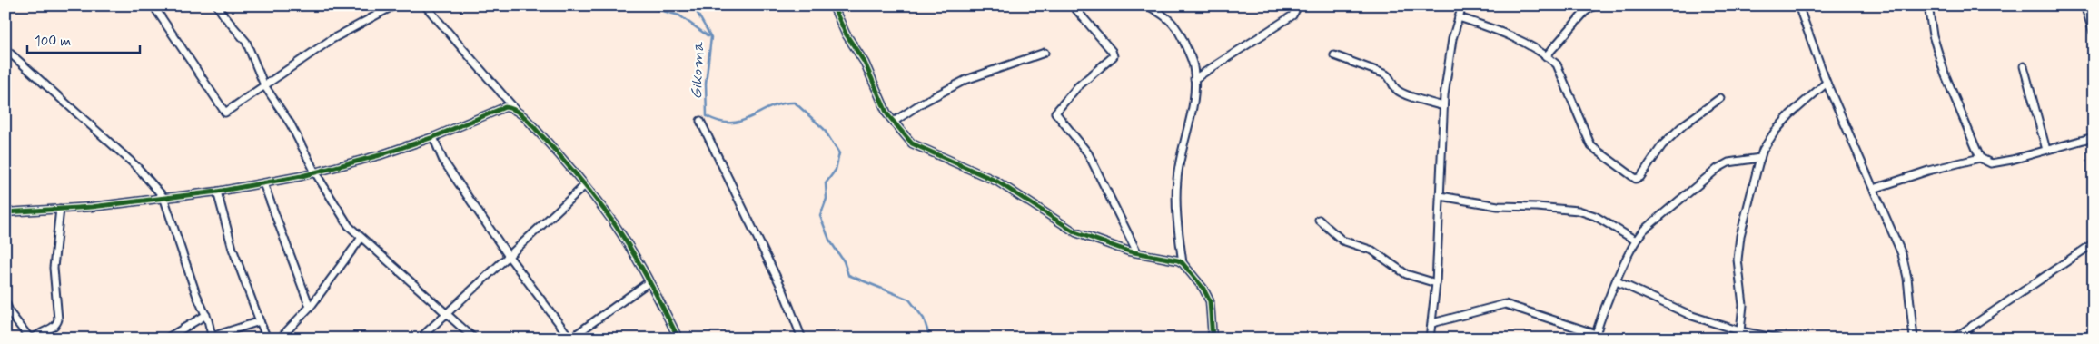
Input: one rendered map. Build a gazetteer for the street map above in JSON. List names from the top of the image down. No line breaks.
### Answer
{"water":["Gikoma"],"scale_bar":"100 m"}
